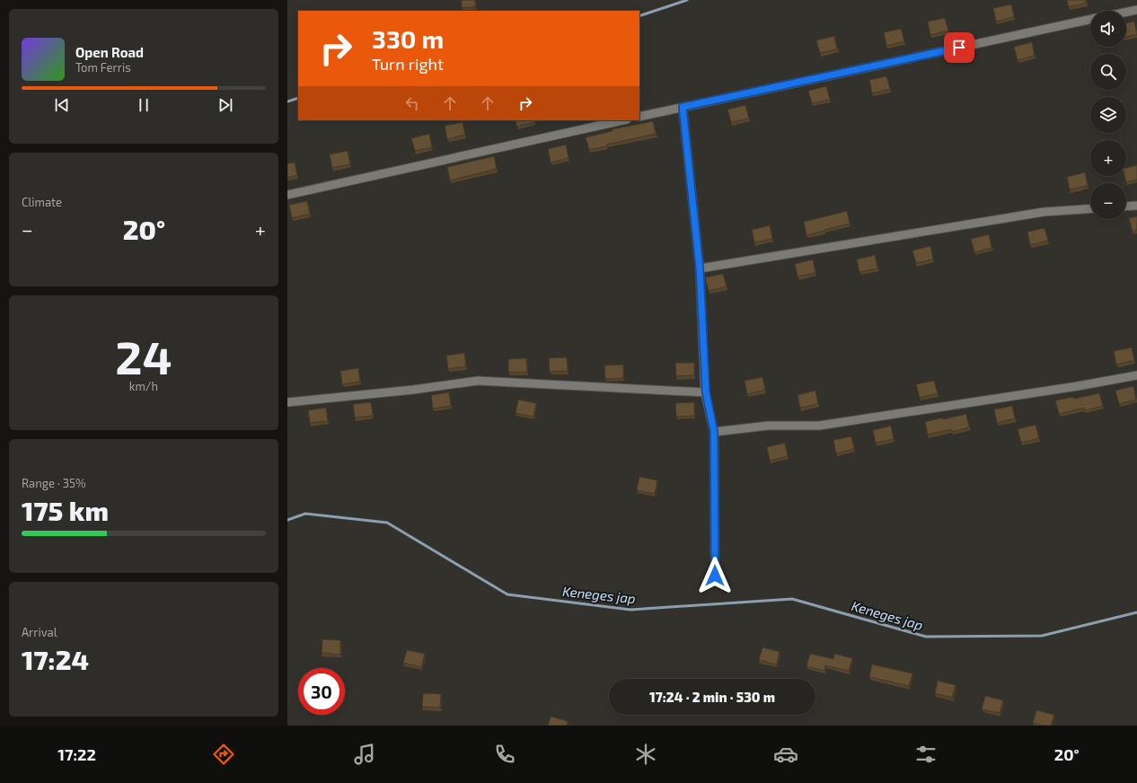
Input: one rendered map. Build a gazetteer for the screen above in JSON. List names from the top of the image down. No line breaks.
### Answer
{"water":["Keneges jap"],"page":{"map_buttons":["+","−"],"turn":["330 m","Turn right"],"song":["Open Road","Tom Ferris"],"tile":["Climate",["24","km/h"],["Range · 35%","175 km"],["Arrival","17:24"]],"heat":["−","20°","+"],"limit":"30","trip":"17:24 · 2 min · 530 m","tabs":["17:22","20°"]}}
